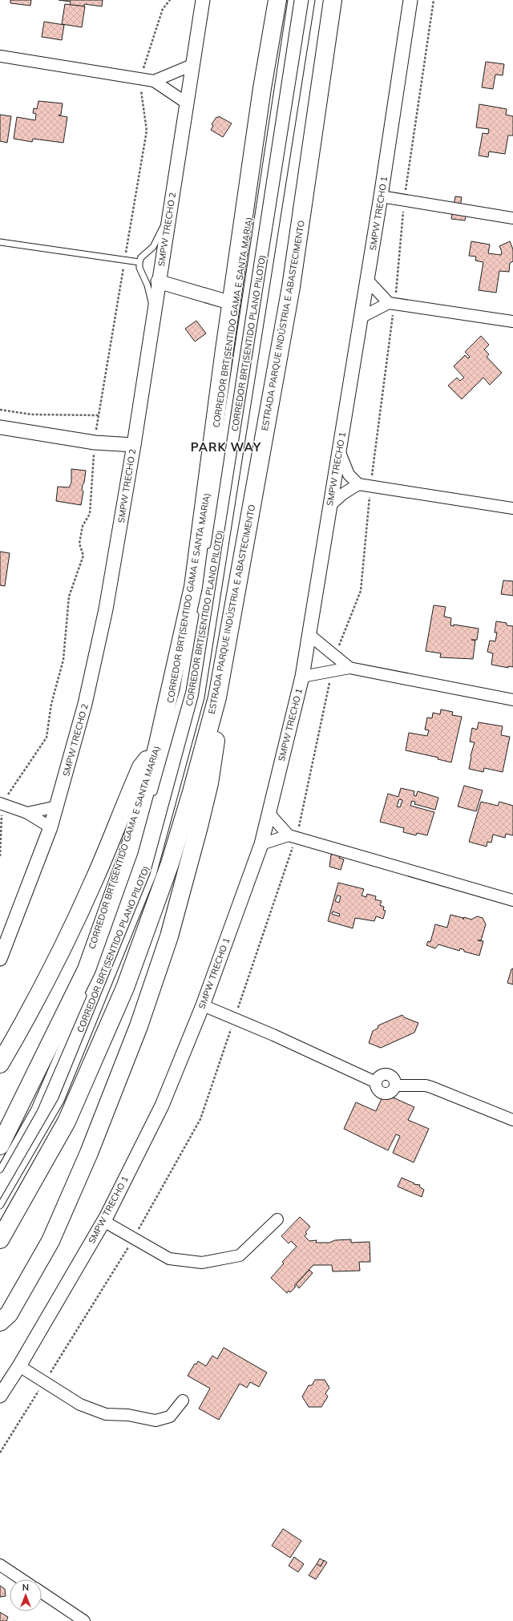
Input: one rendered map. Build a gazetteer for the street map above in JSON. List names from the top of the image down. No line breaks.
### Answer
{"streets":{"highway":["ESTRADA PARQUE INDÚSTRIA E ABASTECIMENTO"],"street":["SMPW TRECHO 1","SMPW TRECHO 2"],"lane":["CORREDOR BRT(SENTIDO GAMA E SANTA MARIA)","CORREDOR BRT(SENTIDO PLANO PILOTO)"]},"districts":["PARK WAY"],"north":"top"}
